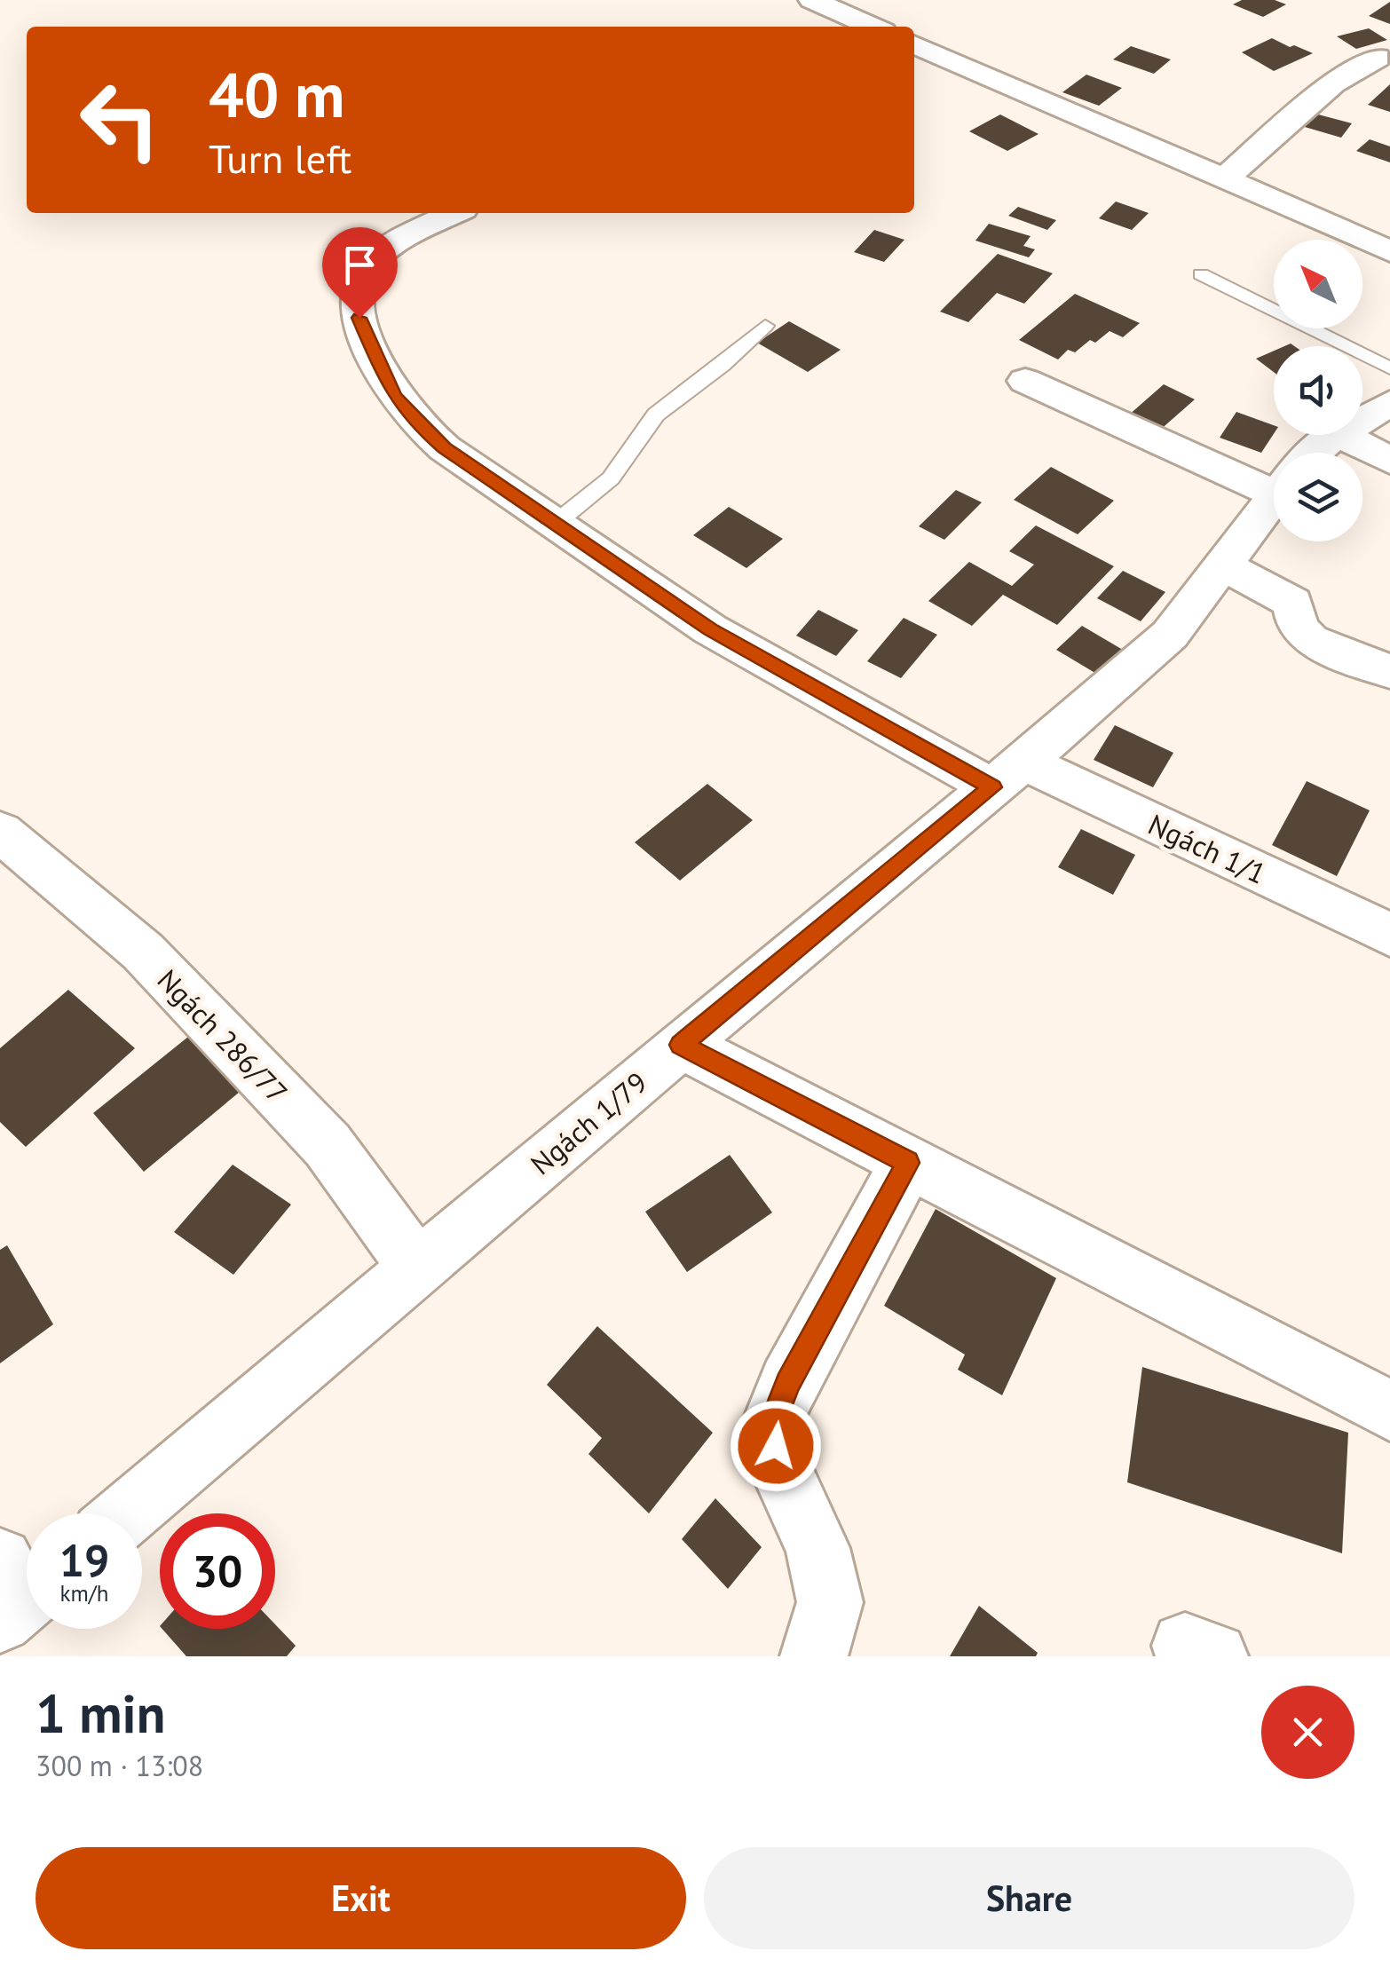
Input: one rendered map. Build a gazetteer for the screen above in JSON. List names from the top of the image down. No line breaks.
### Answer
{"streets":{"street":["Ngách 1/1","Ngách 286/77","Ngách 1/79"]},"crossings":[["Ngách 1/1","Ngách 1/79"],["Ngách 286/77","Ngách 1/79"]],"north":"top left","page":{"turn":["40 m","Turn left"],"speed":"19 km/h","limit":"30","heading":["1 min","300 m · 13:08"],"buttons":["Exit","Share"]}}
